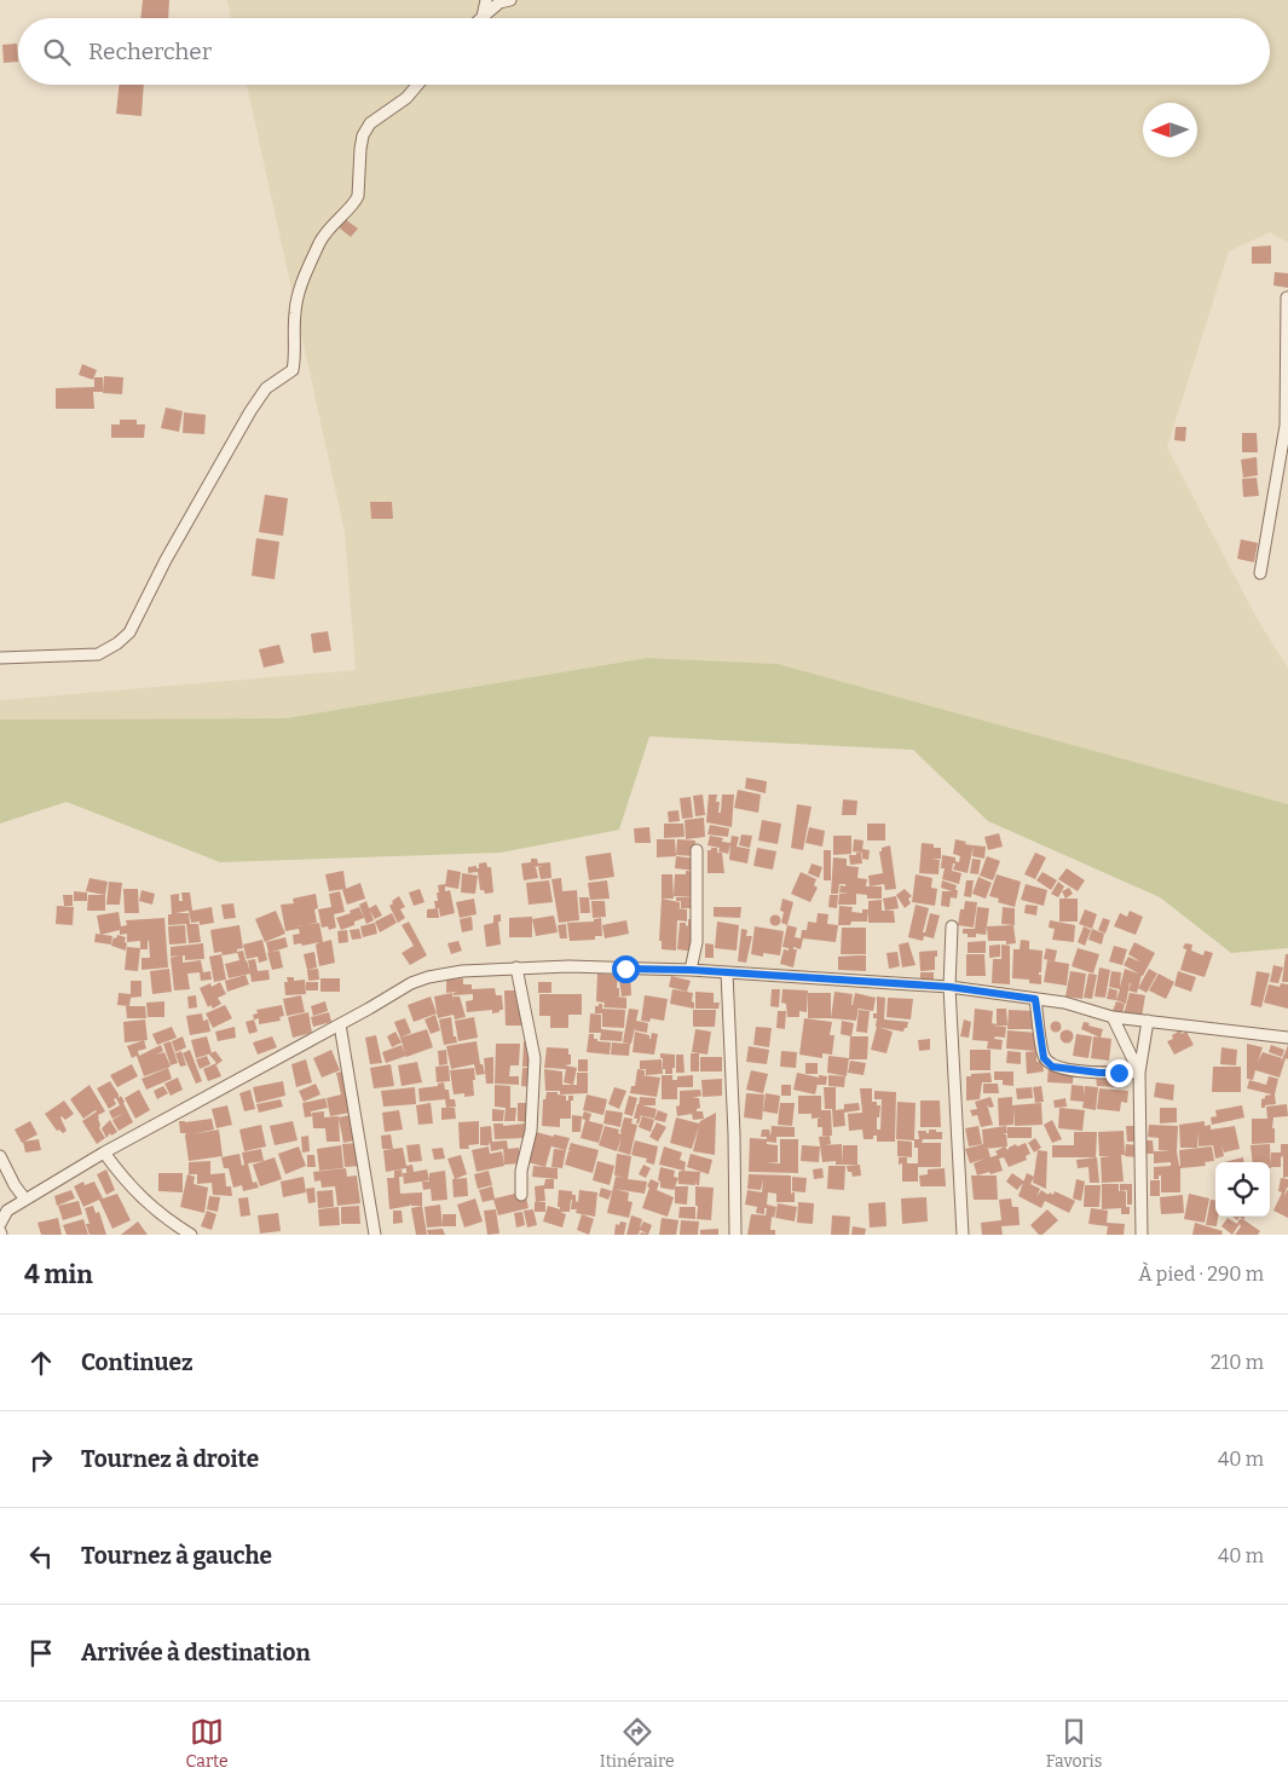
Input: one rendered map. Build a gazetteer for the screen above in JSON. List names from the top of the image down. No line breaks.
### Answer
{"north":"left","page":{"search":"Rechercher","heading":["4 min","À pied · 290 m"],"list":[["Continuez","210 m"],["Tournez à droite","40 m"],["Tournez à gauche","40 m"],"Arrivée à destination"],"nav":["Carte","Itinéraire","Favoris"]}}
